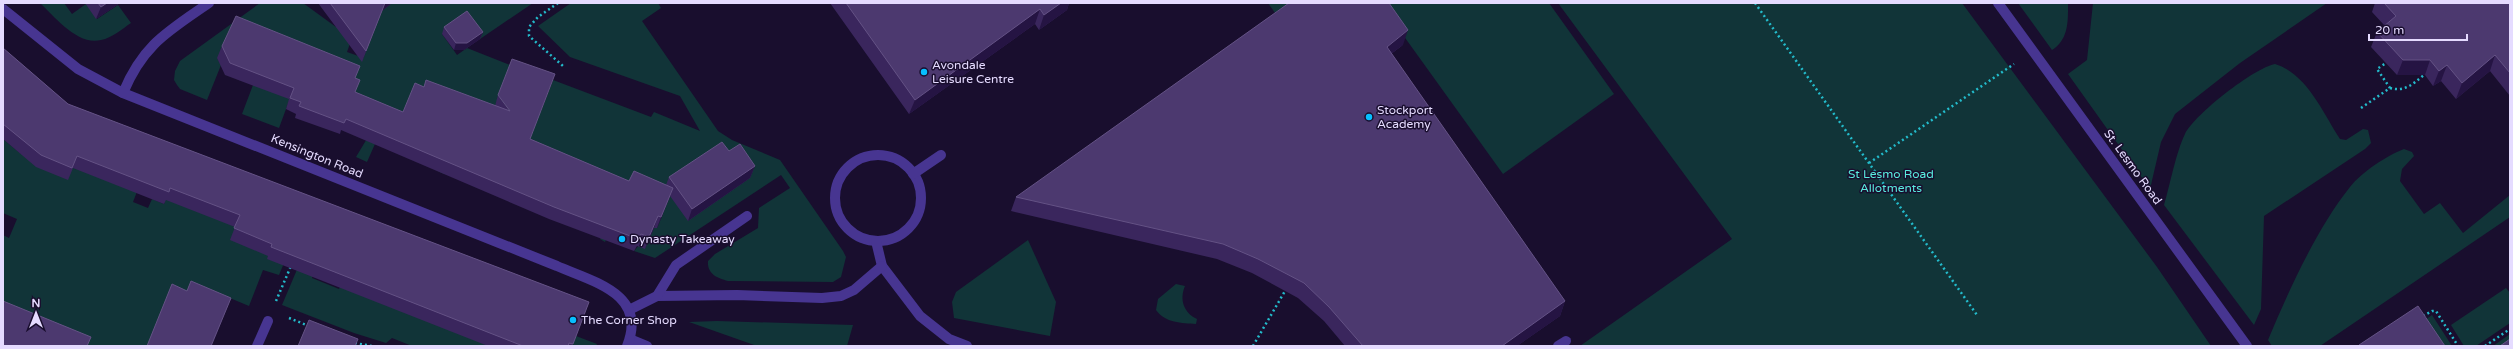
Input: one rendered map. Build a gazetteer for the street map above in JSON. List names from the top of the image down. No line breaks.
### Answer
{"streets":{"street":["Kensington Road","St. Lesmo Road"]},"parks":["St Lesmo Road Allotments"],"places":["Avondale Leisure Centre","Stockport Academy","Dynasty Takeaway","The Corner Shop"],"scale_bar":"20 m","north":"top"}
